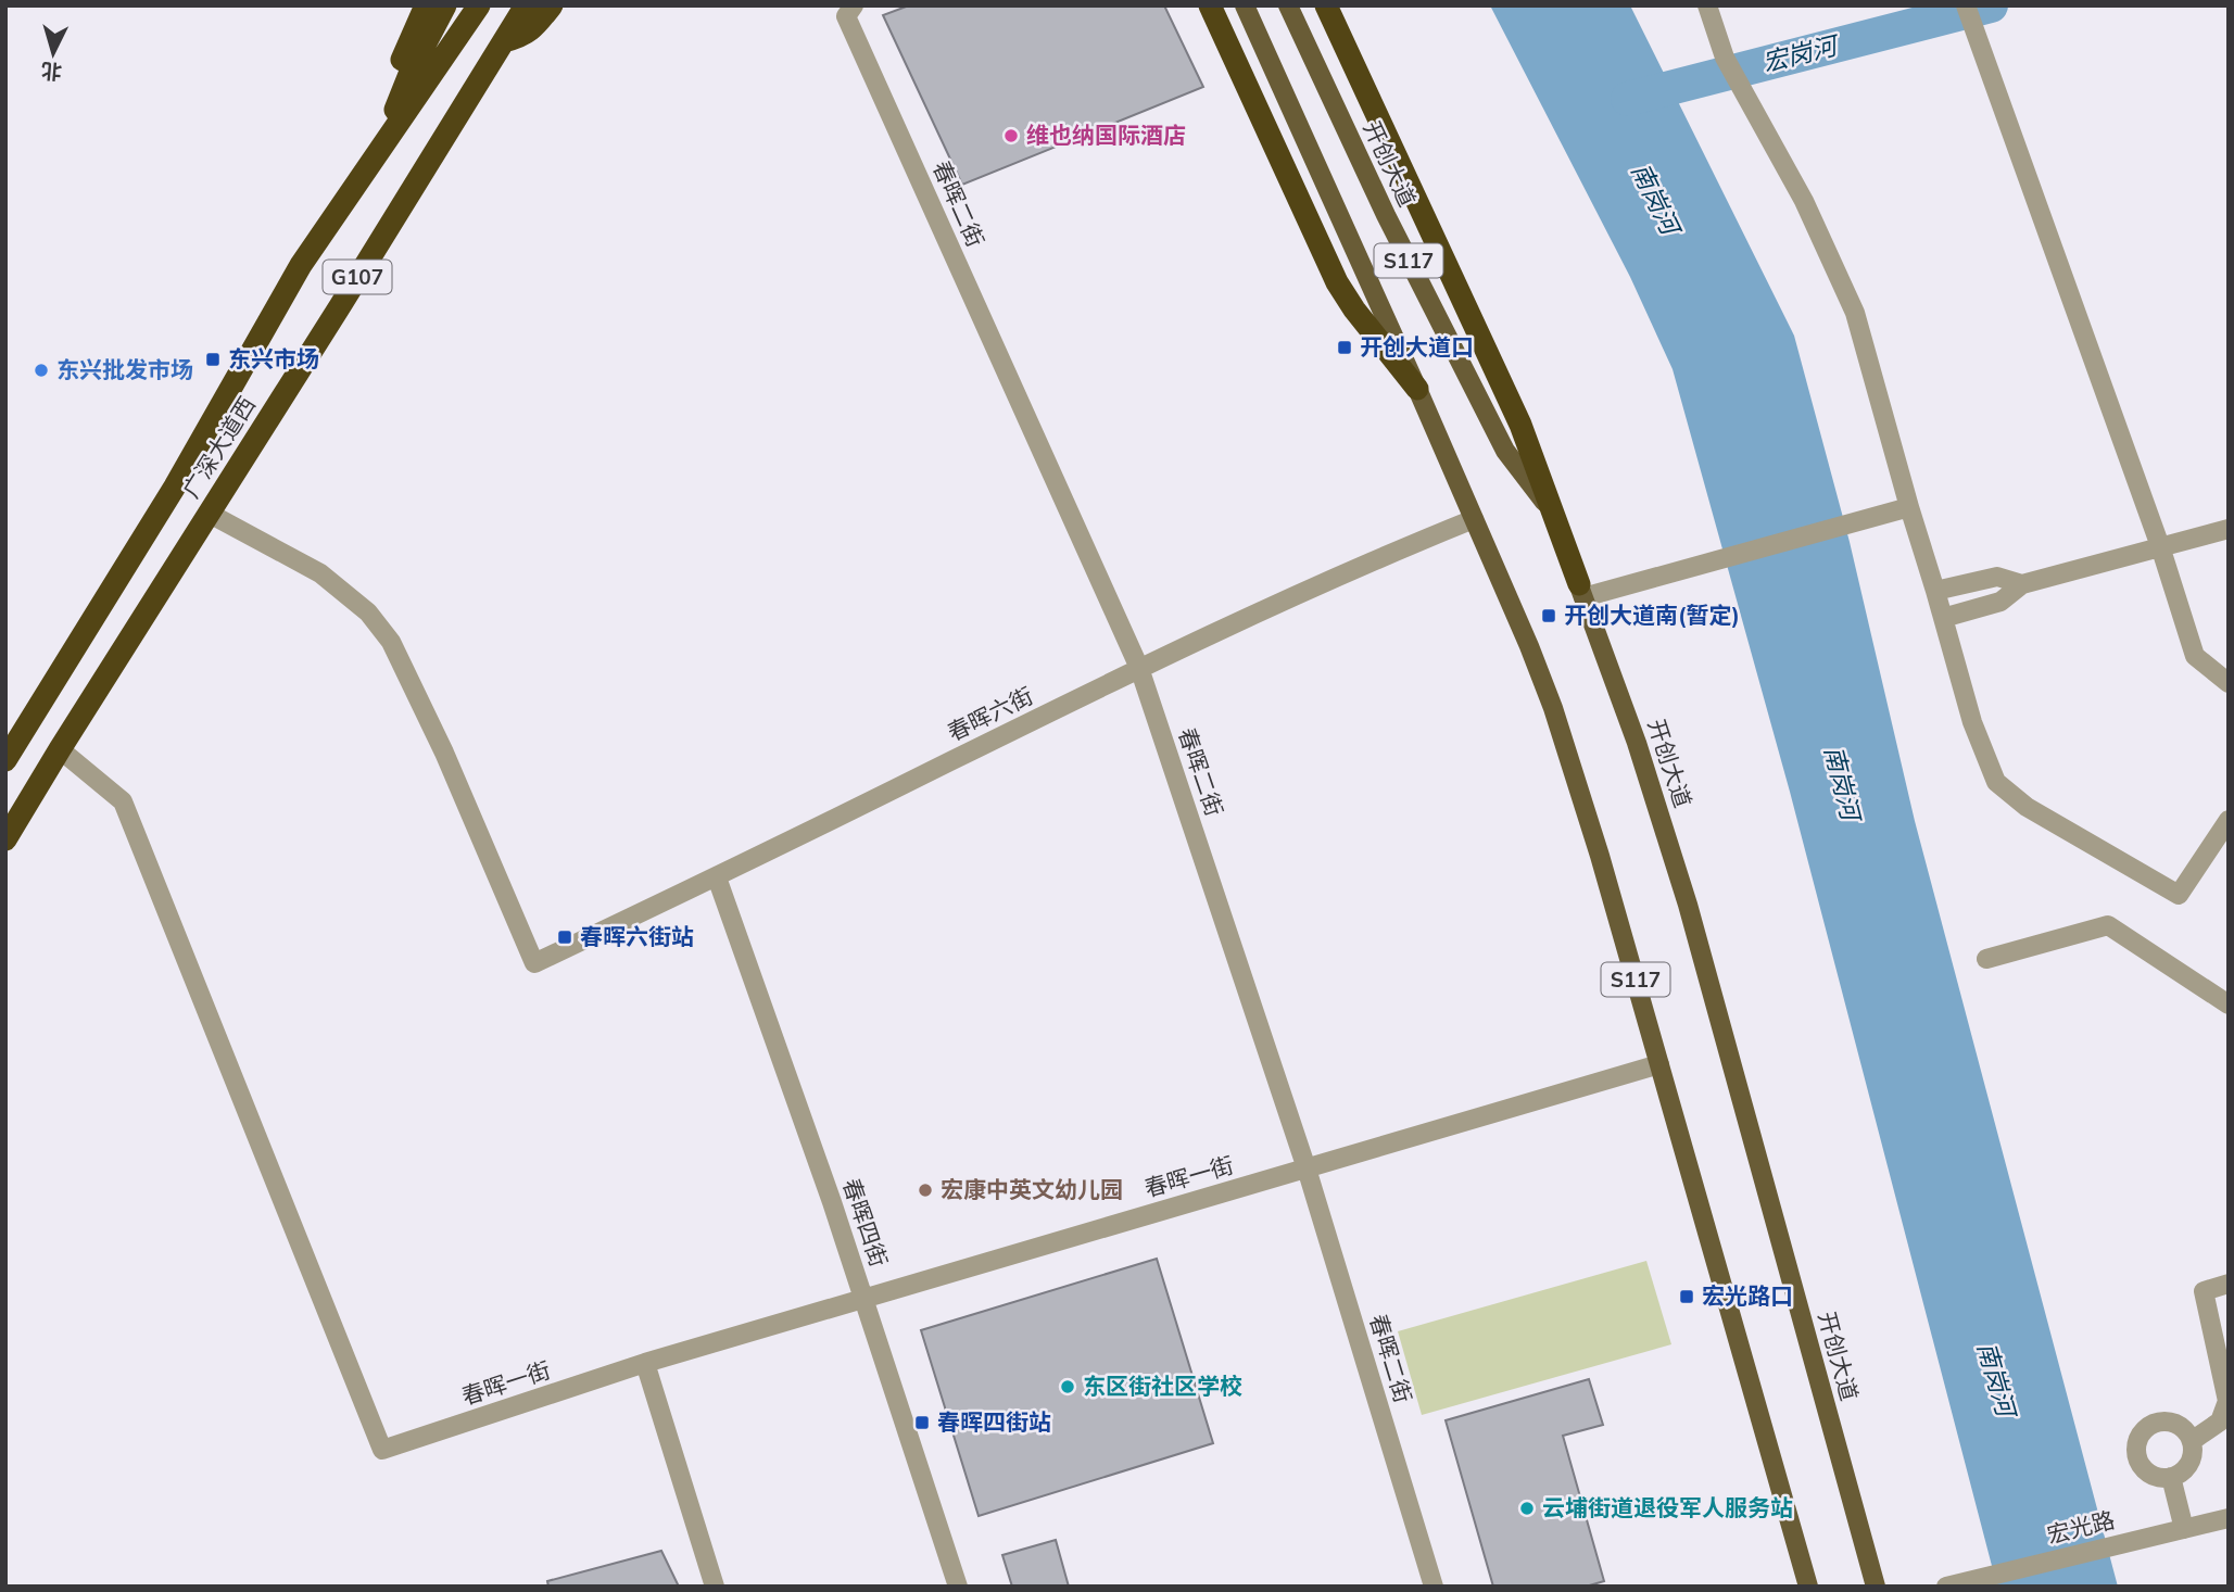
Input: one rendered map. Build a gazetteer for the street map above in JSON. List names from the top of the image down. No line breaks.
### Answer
{"streets":{"highway":["G107","广深大道西"],"main road":["开创大道","S117"],"street":["春晖二街","春晖六街","春晖一街","春晖四街","宏光路"]},"crossings":[["春晖二街","春晖六街"],["春晖二街","春晖一街"],["S117","春晖六街"],["S117","春晖一街"],["广深大道西","春晖六街"],["广深大道西","春晖一街"],["春晖六街","春晖四街"],["春晖一街","春晖四街"]],"water":["宏岗河","南岗河"],"places":{"other":["维也纳国际酒店","东兴批发市场","宏康中英文幼儿园","东区街社区学校","云埔街道退役军人服务站"],"transit":["开创大道口","东兴市场","开创大道南(暂定)","春晖六街站","宏光路口","春晖四街站"]},"north":"bottom"}
